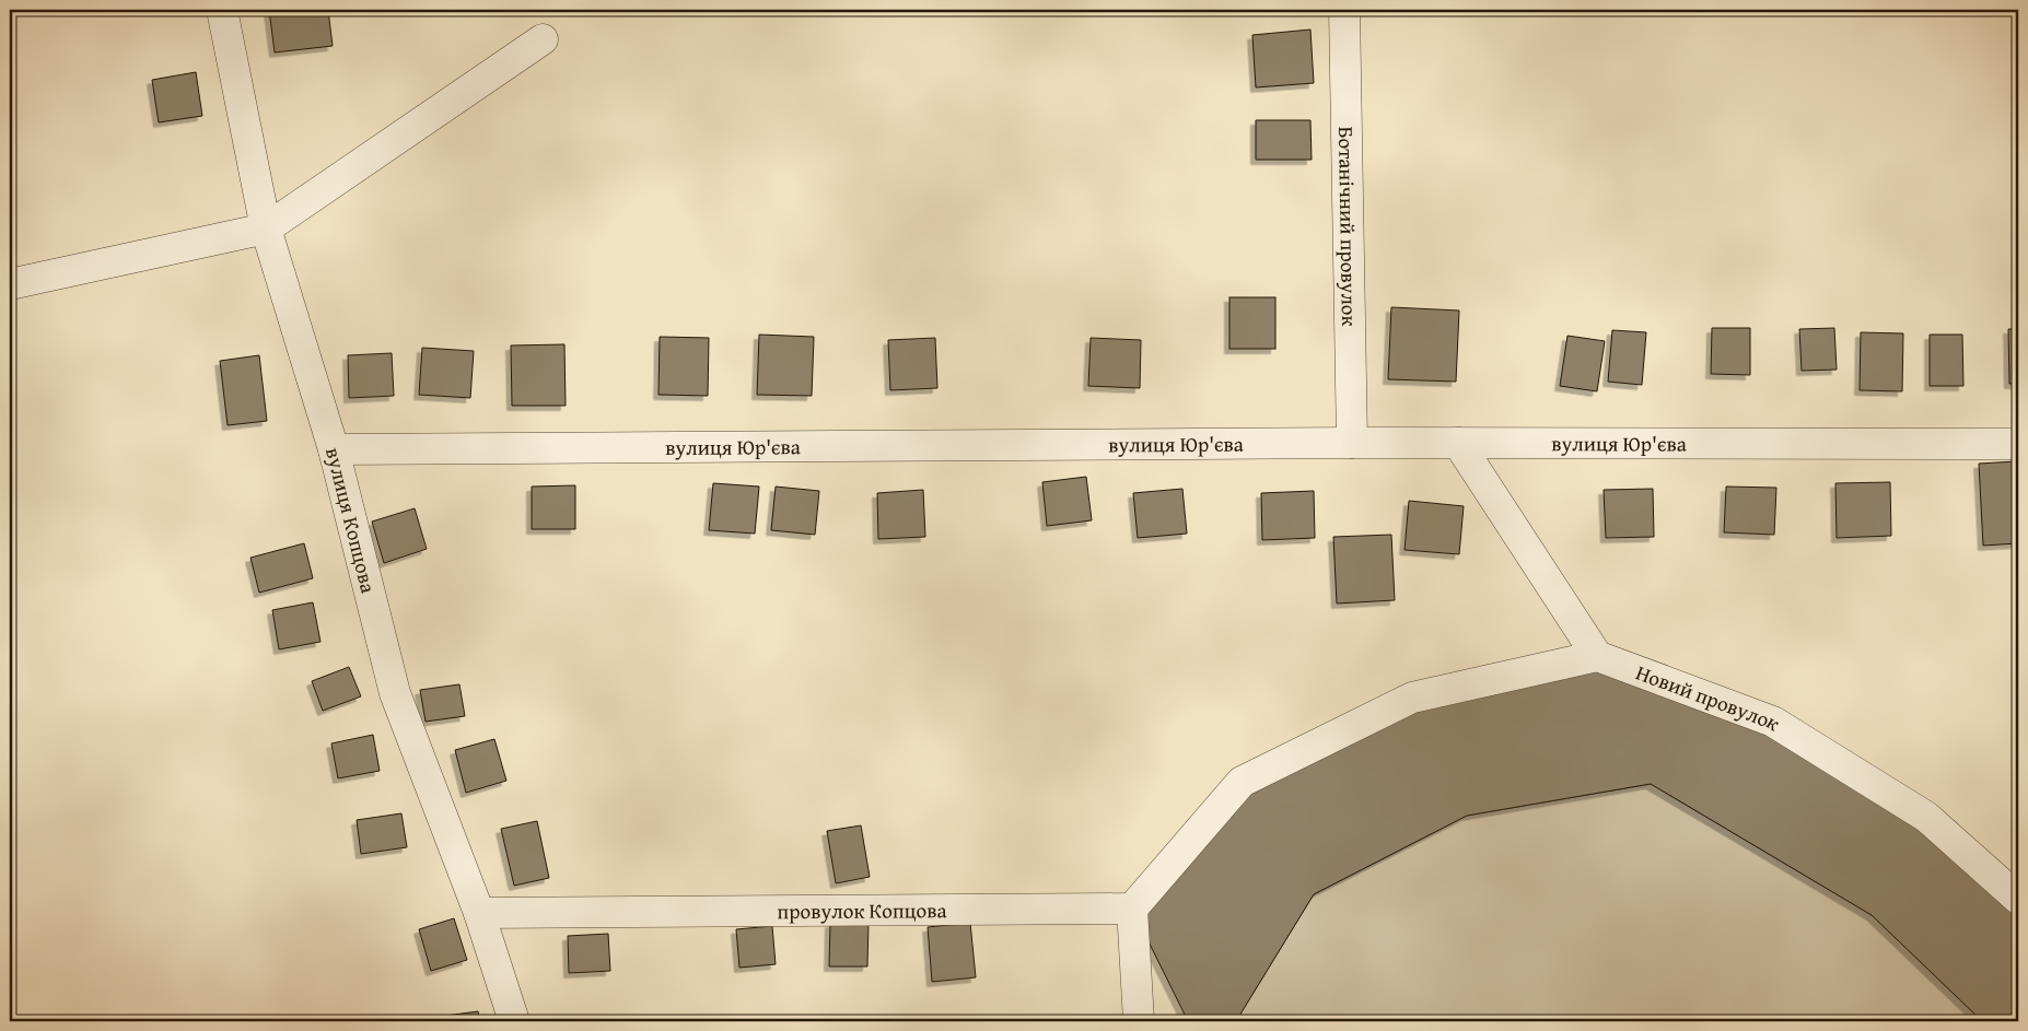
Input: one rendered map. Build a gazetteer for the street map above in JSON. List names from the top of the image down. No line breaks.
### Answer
{"streets":{"street":["Ботанічний провулок","вулиця Юр'єва","вулиця Копцова","Новий провулок","провулок Копцова"]},"crossings":[["Ботанічний провулок","вулиця Юр'єва"],["вулиця Юр'єва","вулиця Копцова"],["вулиця Копцова","провулок Копцова"]]}
